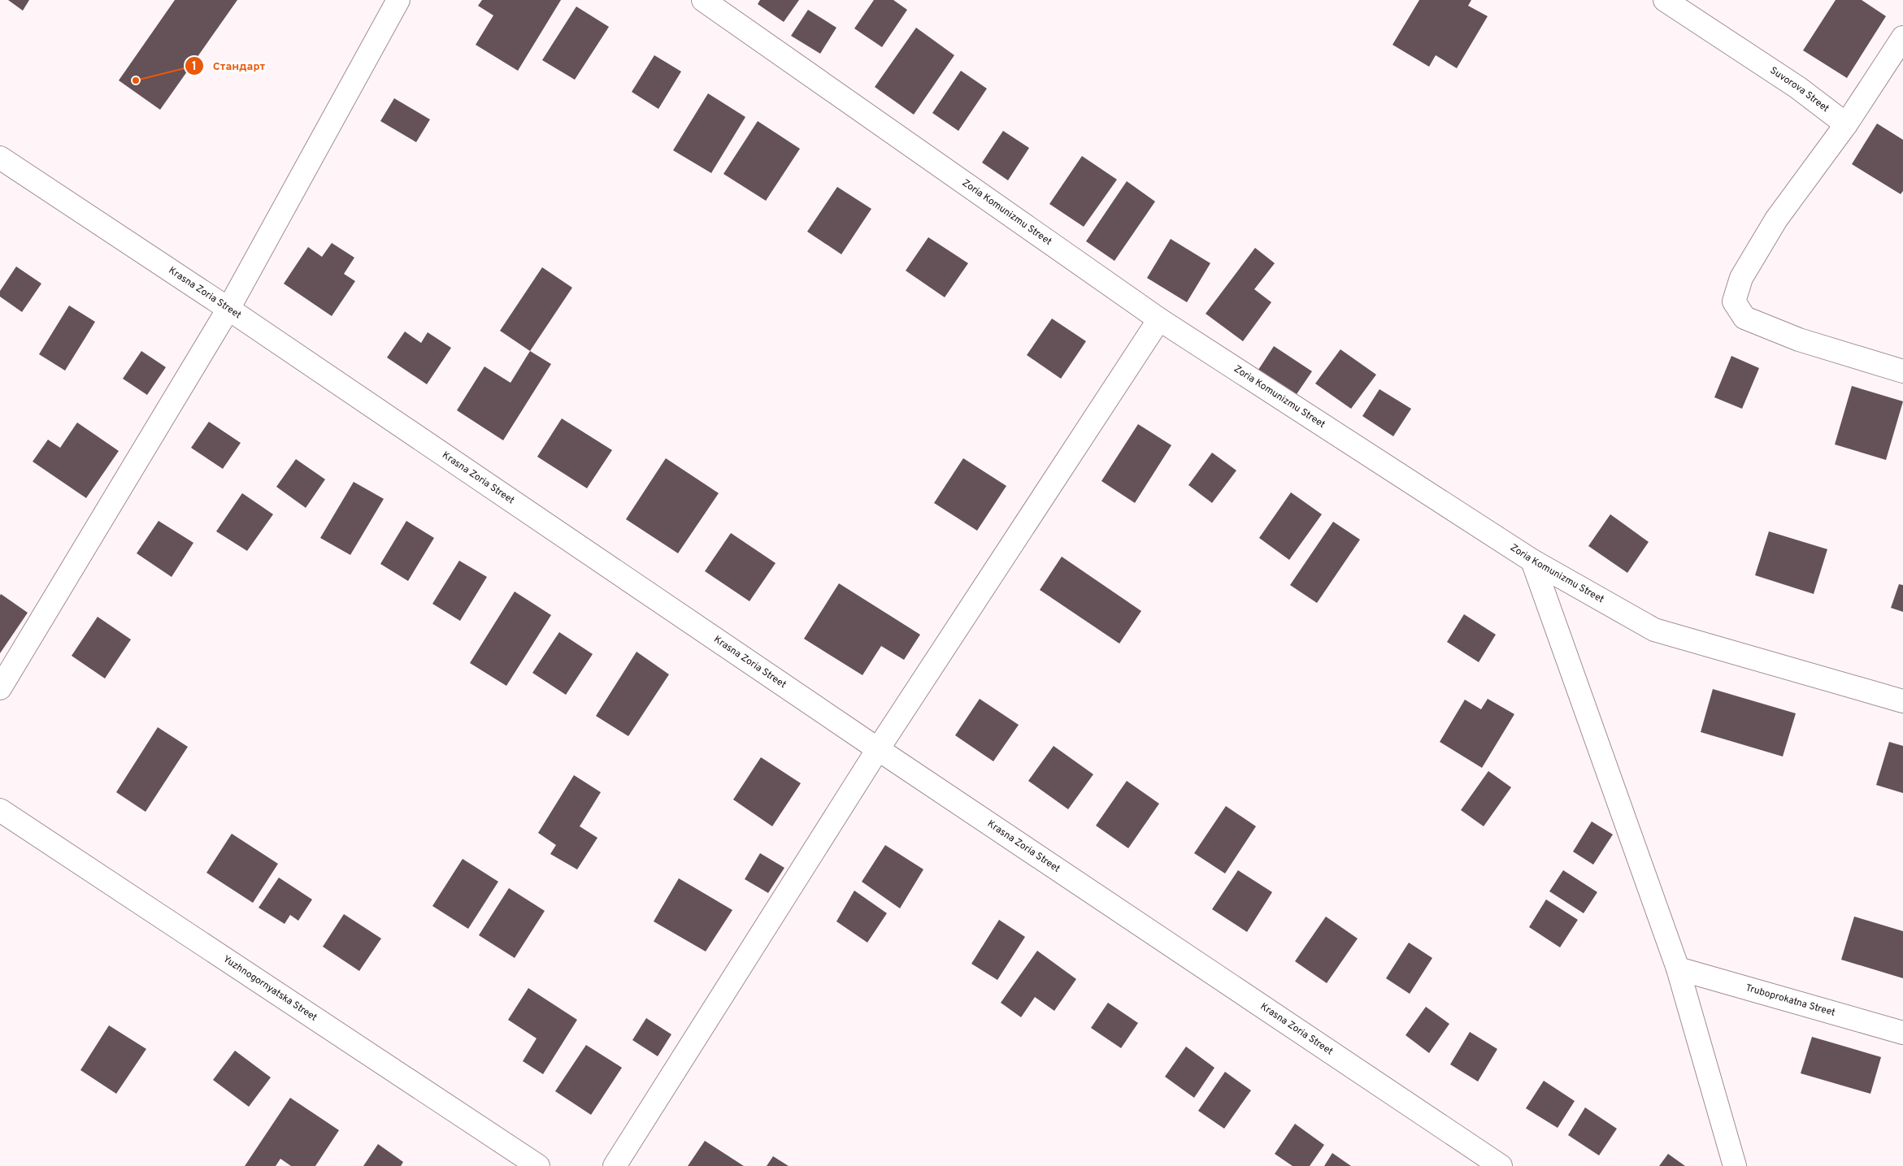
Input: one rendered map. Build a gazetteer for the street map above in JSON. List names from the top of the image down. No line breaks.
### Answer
{"streets":{"street":["Suvorova Street","Zoria Komunizmu Street","Krasna Zoria Street","Yuzhnogornyatska Street","Truboprokatna Street"]},"places":["Стандарт"]}
